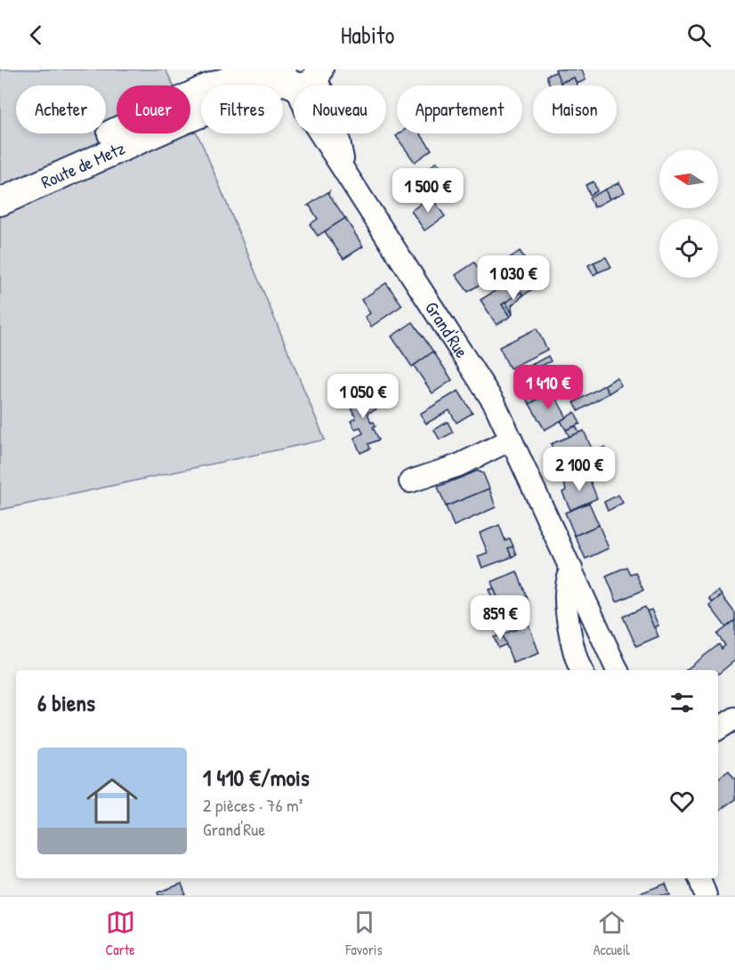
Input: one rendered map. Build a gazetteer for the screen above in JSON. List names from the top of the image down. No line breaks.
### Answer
{"streets":{"main road":["Route de Metz"],"street":["Grand'Rue"]},"crossings":[["Route de Metz","Grand'Rue"]],"north":"left","page":{"header":"Habito","chip":["Acheter","Louer","Filtres","Nouveau","Appartement","Maison"],"price":["1 500 €","1 030 €","1 410 €","1 050 €","2 100 €","859 €"],"heading":"6 biens","list":[{"name":"1 410 €/mois","note":"2 pièces · 76 m² · Grand'Rue"}],"tabs":["Carte","Favoris","Accueil"]}}
